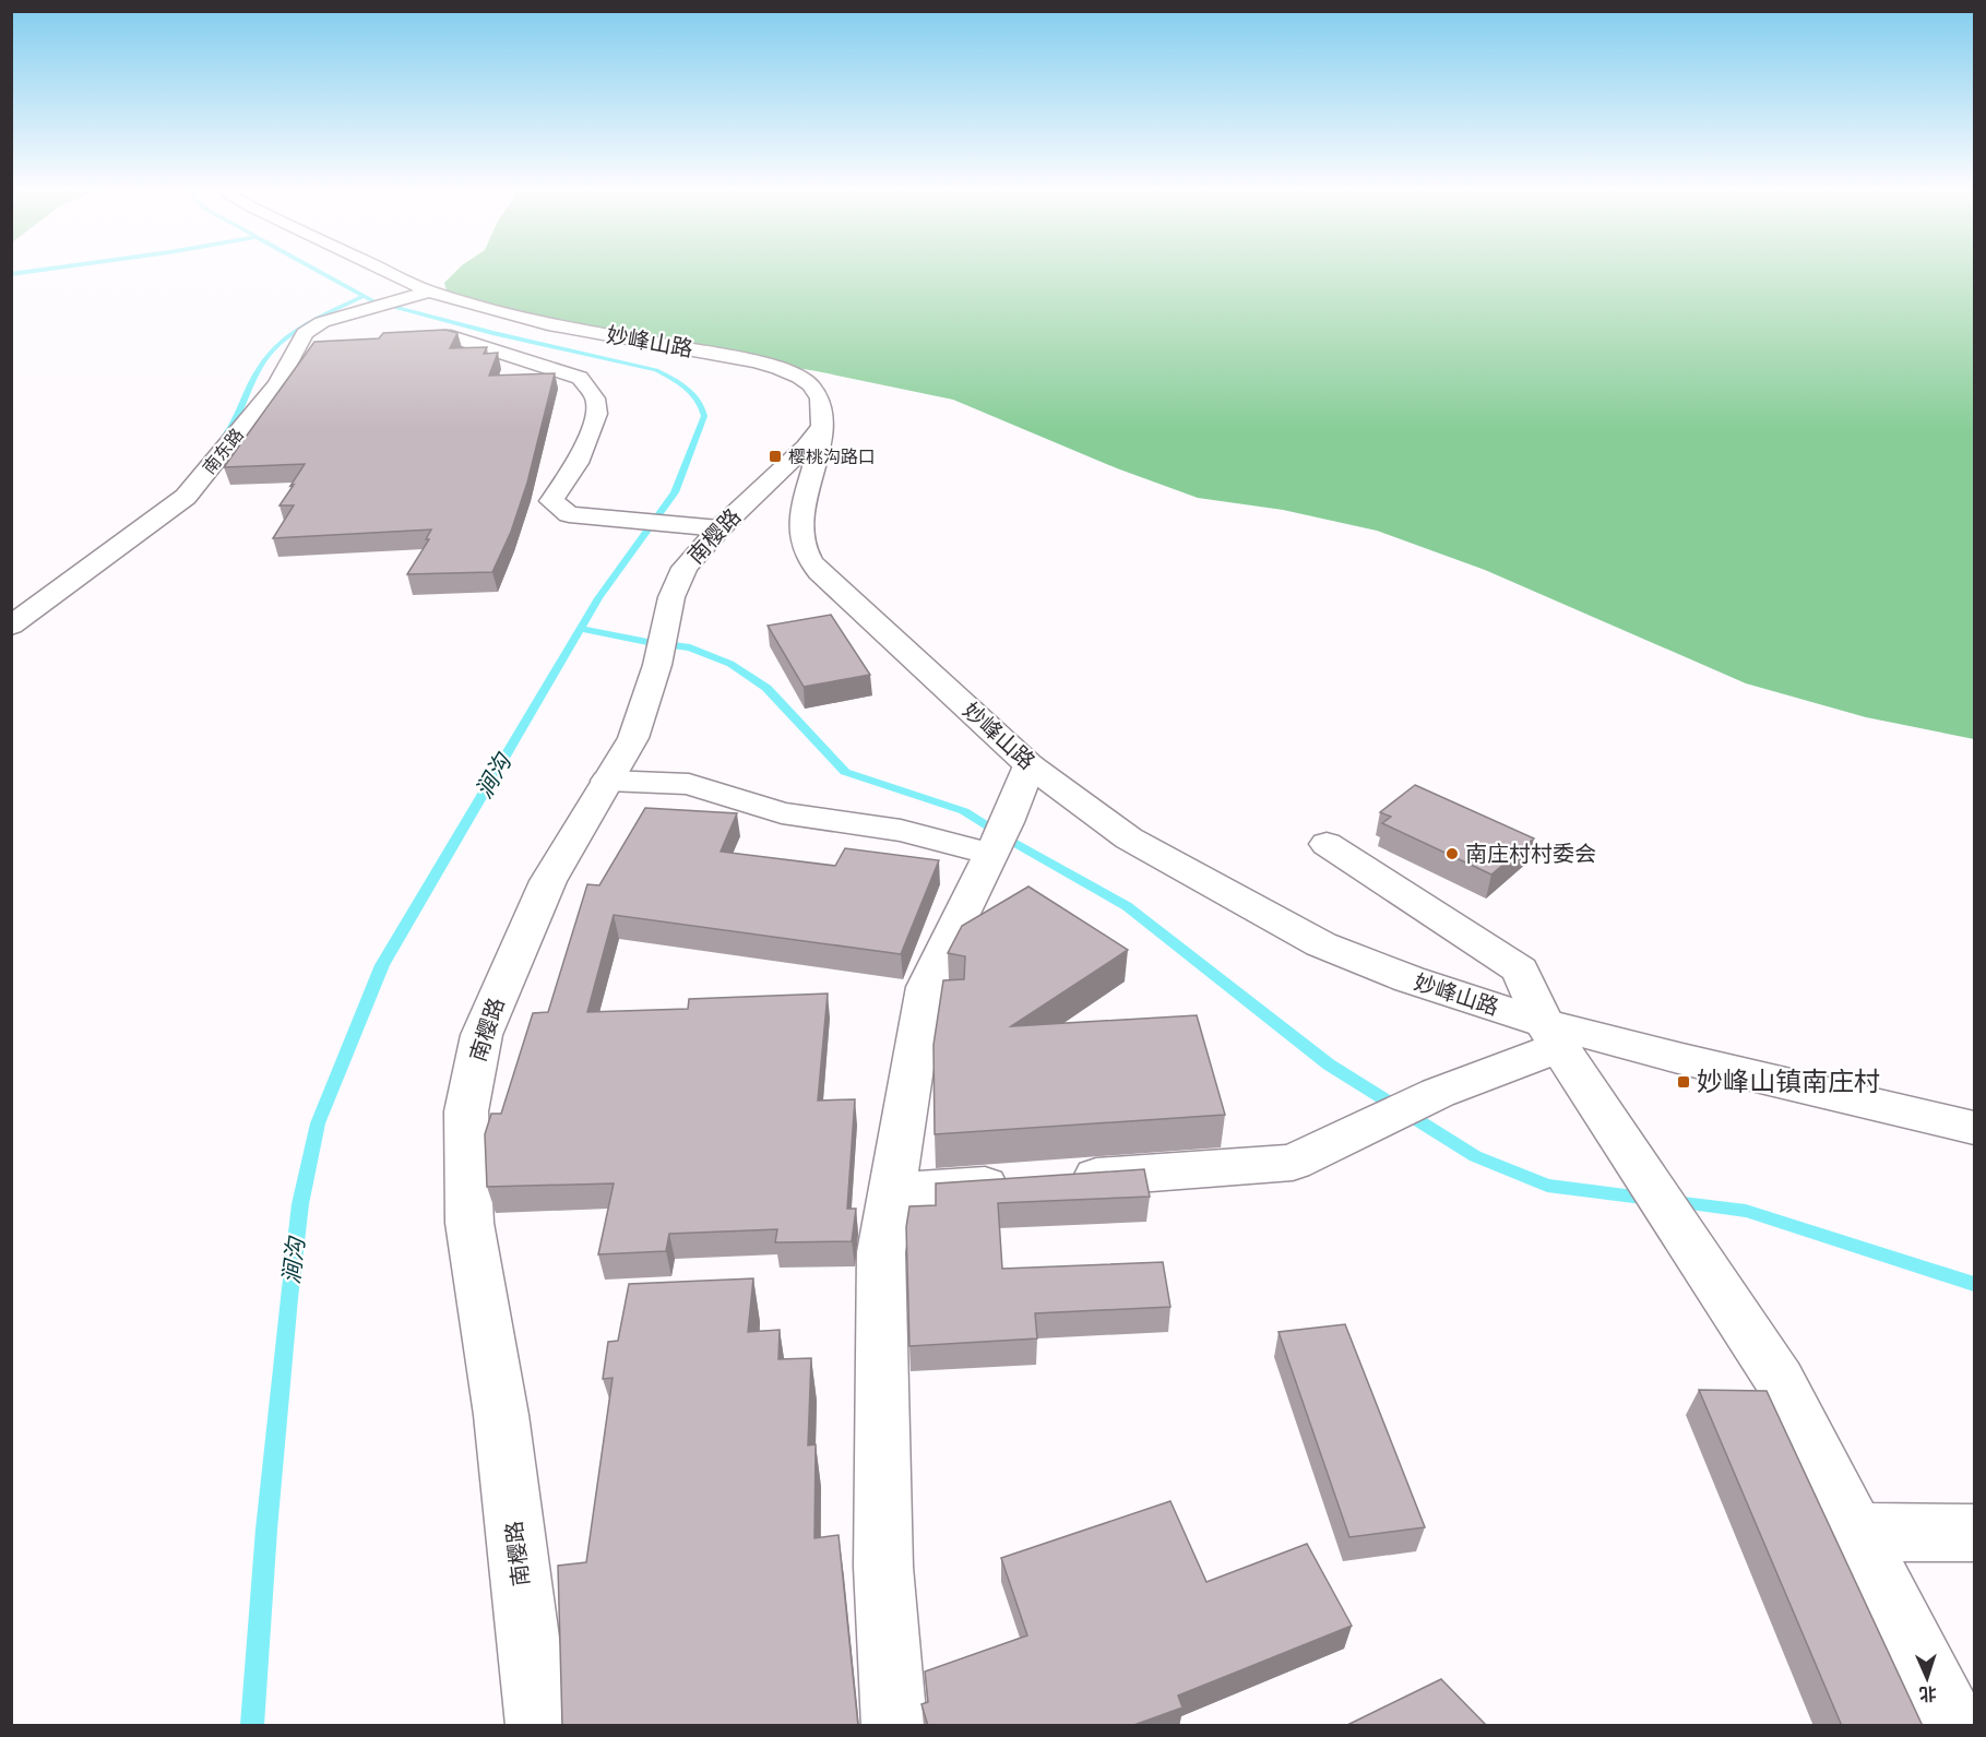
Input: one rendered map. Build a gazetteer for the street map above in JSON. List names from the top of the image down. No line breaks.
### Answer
{"streets":{"street":["妙峰山路","南东路","南樱路"]},"crossings":[["妙峰山路","南东路"],["妙峰山路","南樱路"]],"water":["涧沟"],"places":{"transit":["樱桃沟路口","妙峰山镇南庄村"],"other":["南庄村村委会"]},"north":"bottom"}
